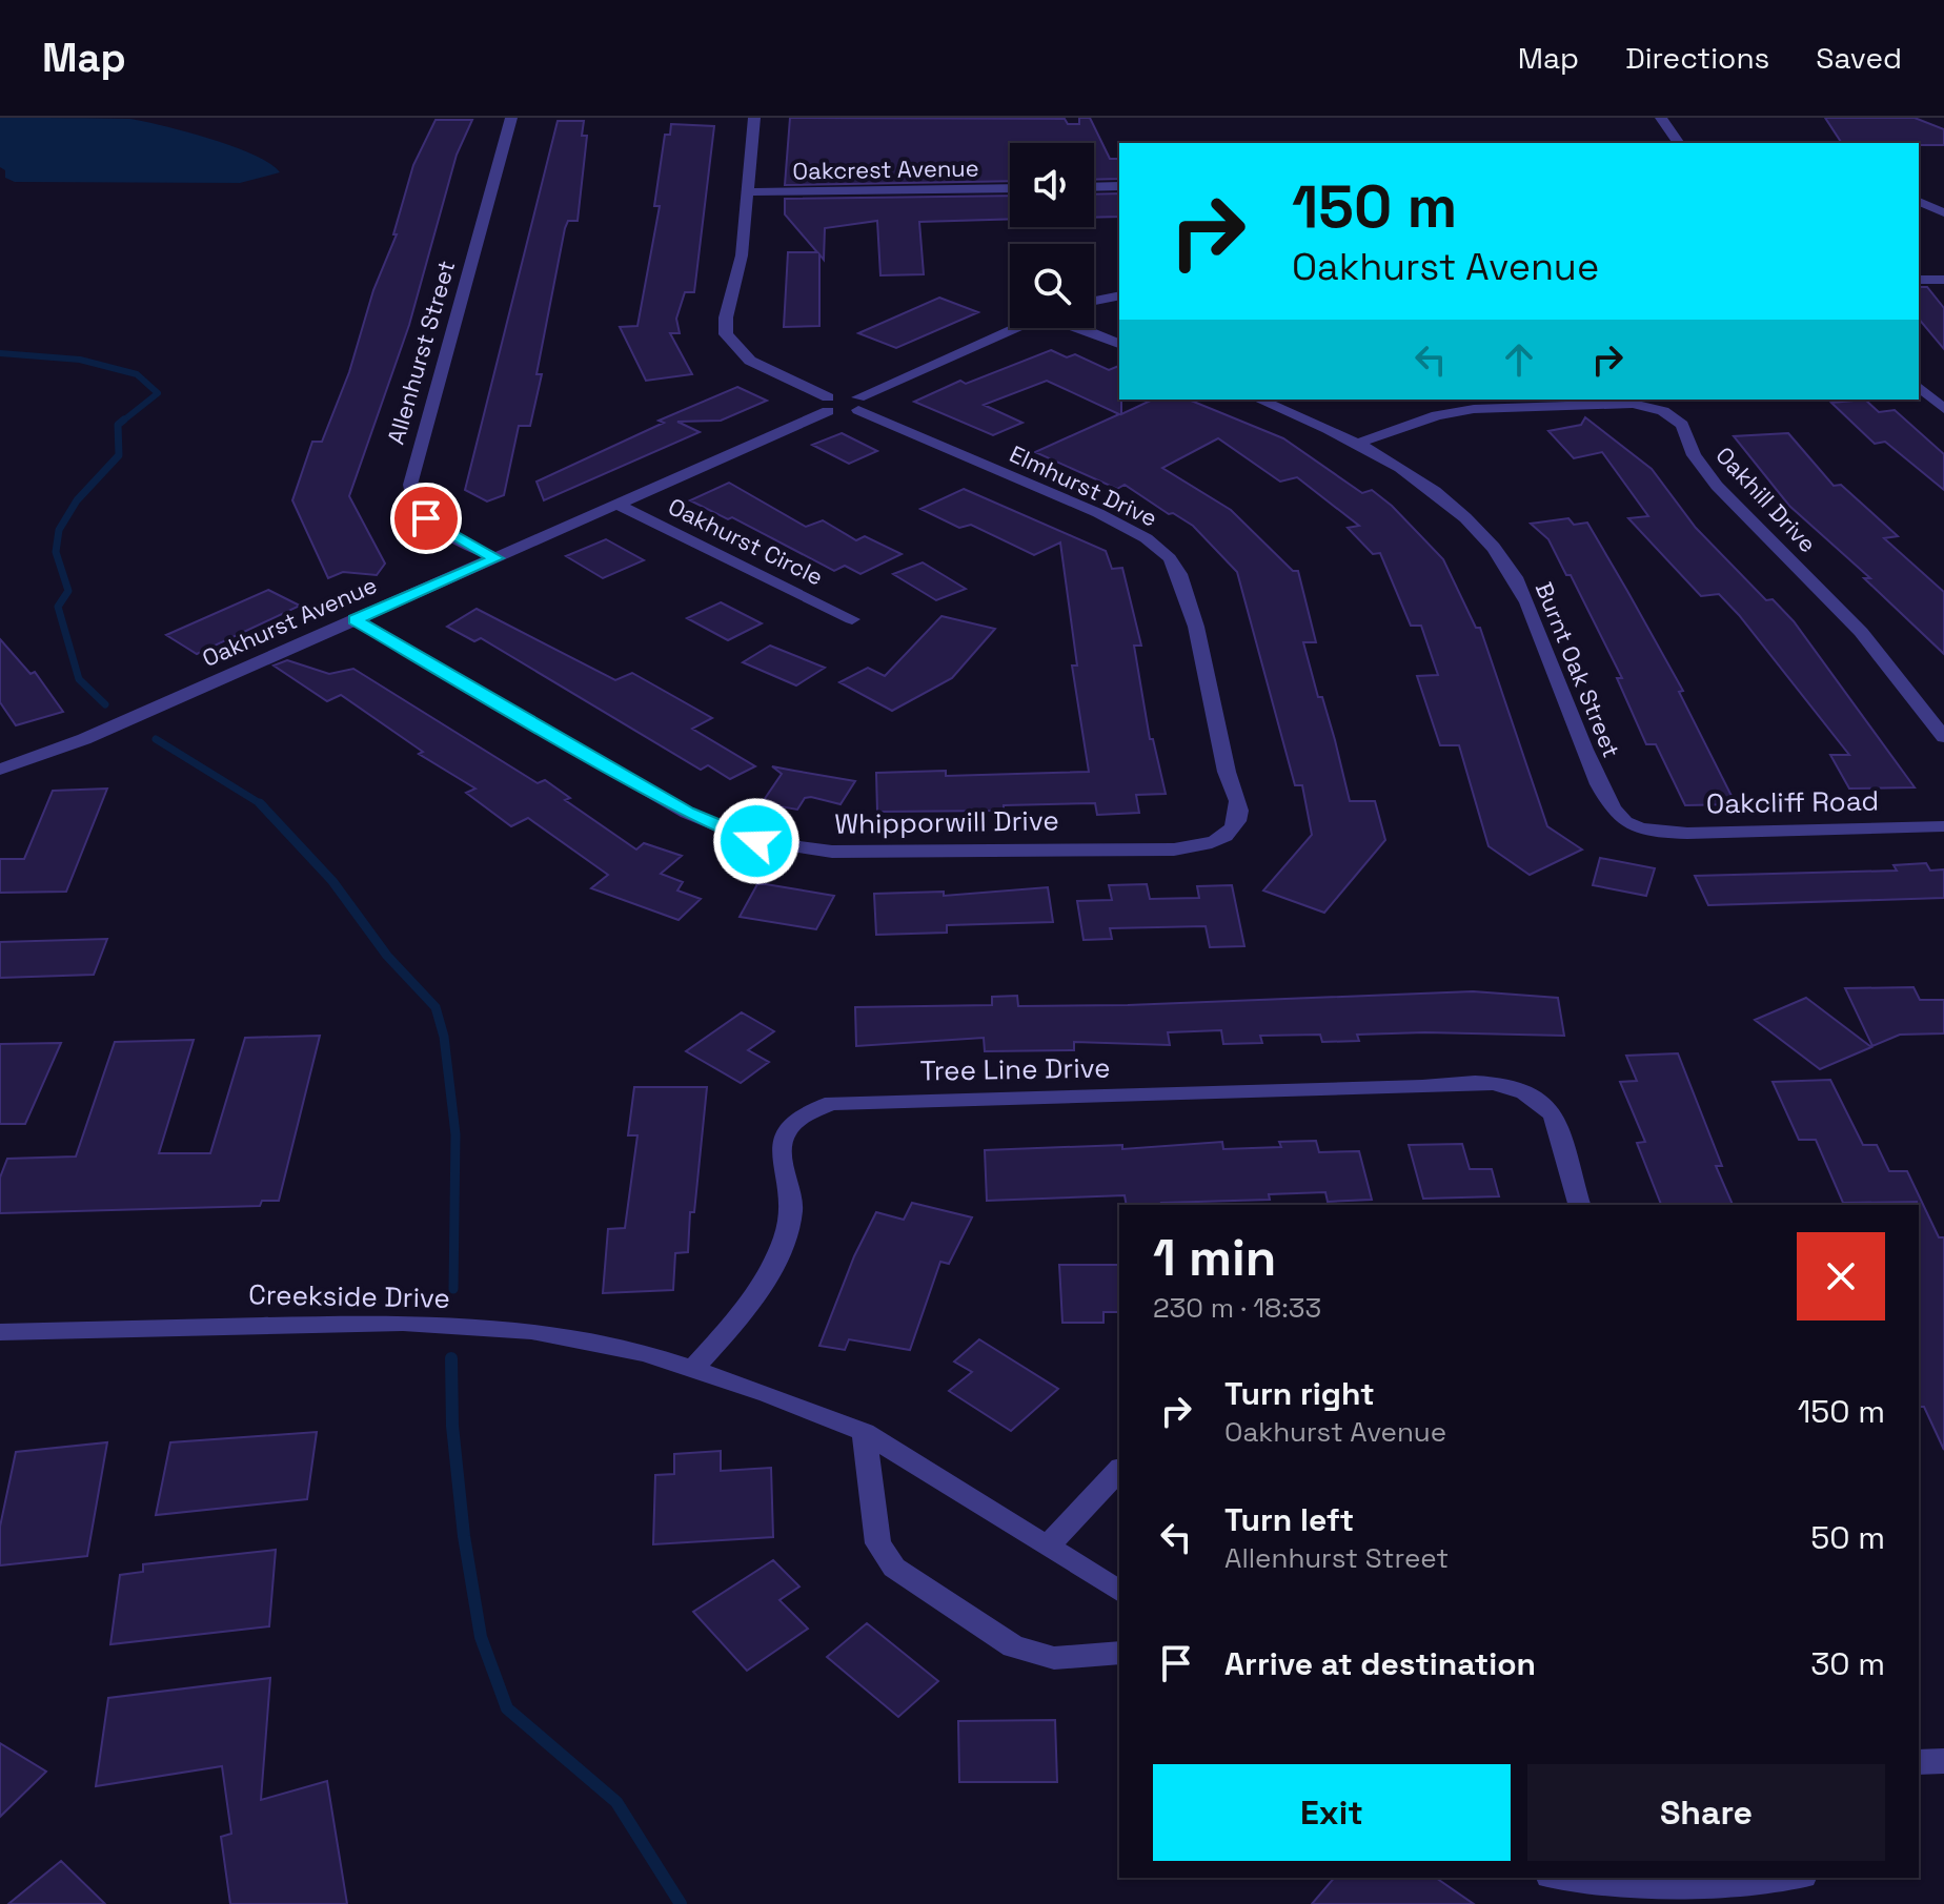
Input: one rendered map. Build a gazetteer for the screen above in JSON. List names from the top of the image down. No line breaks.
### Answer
{"streets":{"street":["Oakcrest Avenue","Allenhurst Street","Elmhurst Drive","Oakhill Drive","Oakhurst Circle","Oakhurst Avenue","Burnt Oak Street","Oakcliff Road","Whipporwill Drive","Tree Line Drive","Creekside Drive"]},"crossings":[["Allenhurst Street","Oakhurst Avenue"],["Elmhurst Drive","Whipporwill Drive"],["Oakhill Drive","Burnt Oak Street"],["Oakhurst Circle","Oakhurst Avenue"],["Oakhurst Avenue","Whipporwill Drive"],["Burnt Oak Street","Oakcliff Road"],["Tree Line Drive","Creekside Drive"]],"page":{"header":"Map","nav":["Map","Directions","Saved"],"turn":["150 m","Oakhurst Avenue"],"heading":["1 min","230 m · 18:33"],"list":[{"name":"Turn right","note":"Oakhurst Avenue","value":"150 m"},{"name":"Turn left","note":"Allenhurst Street","value":"50 m"},{"name":"Arrive at destination","value":"30 m"}],"buttons":["Exit","Share"]}}
